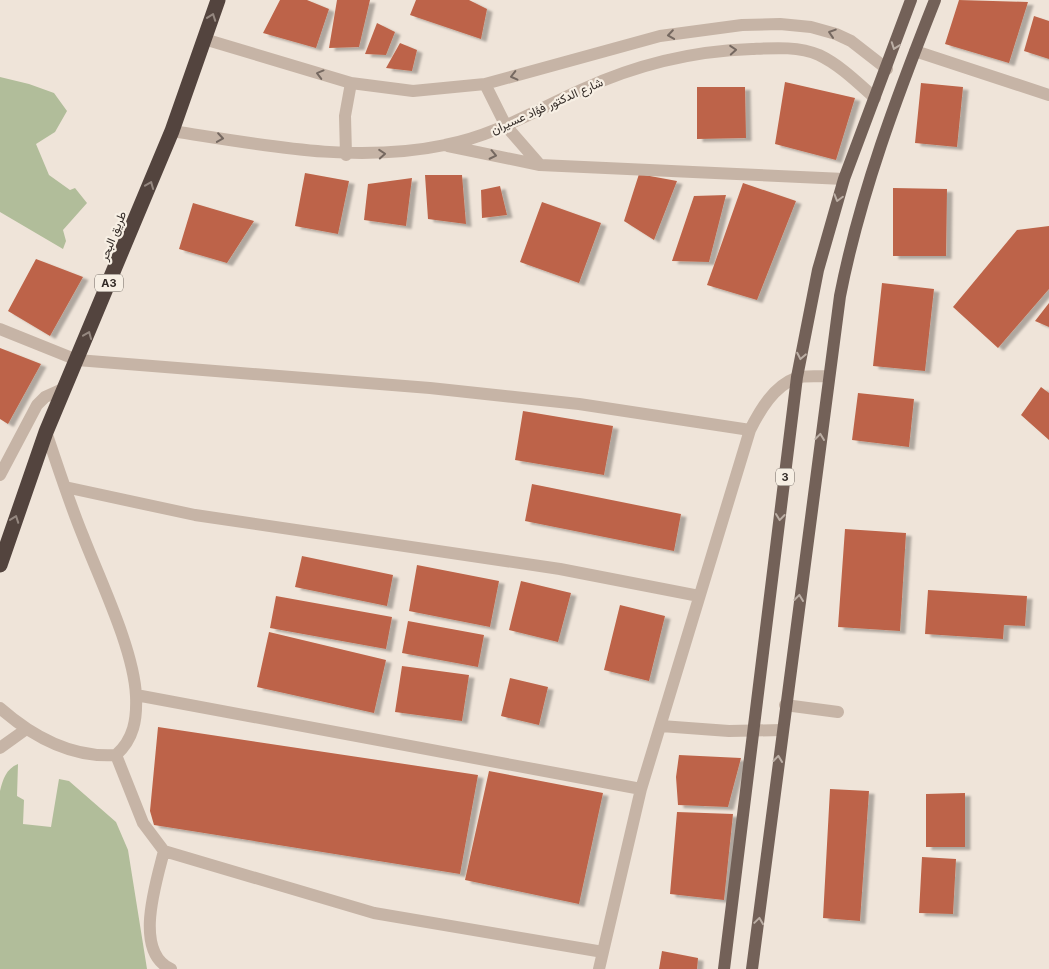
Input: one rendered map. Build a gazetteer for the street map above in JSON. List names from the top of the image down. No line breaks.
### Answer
{"streets":{"highway":["طريق البحر","A3"],"main road":["3"],"street":["شارع الدكتور فؤاد عسيران"]},"crossings":[["شارع الدكتور فؤاد عسيران","طريق البحر"],["شارع الدكتور فؤاد عسيران","3"]],"one_way":["طريق البحر"]}
